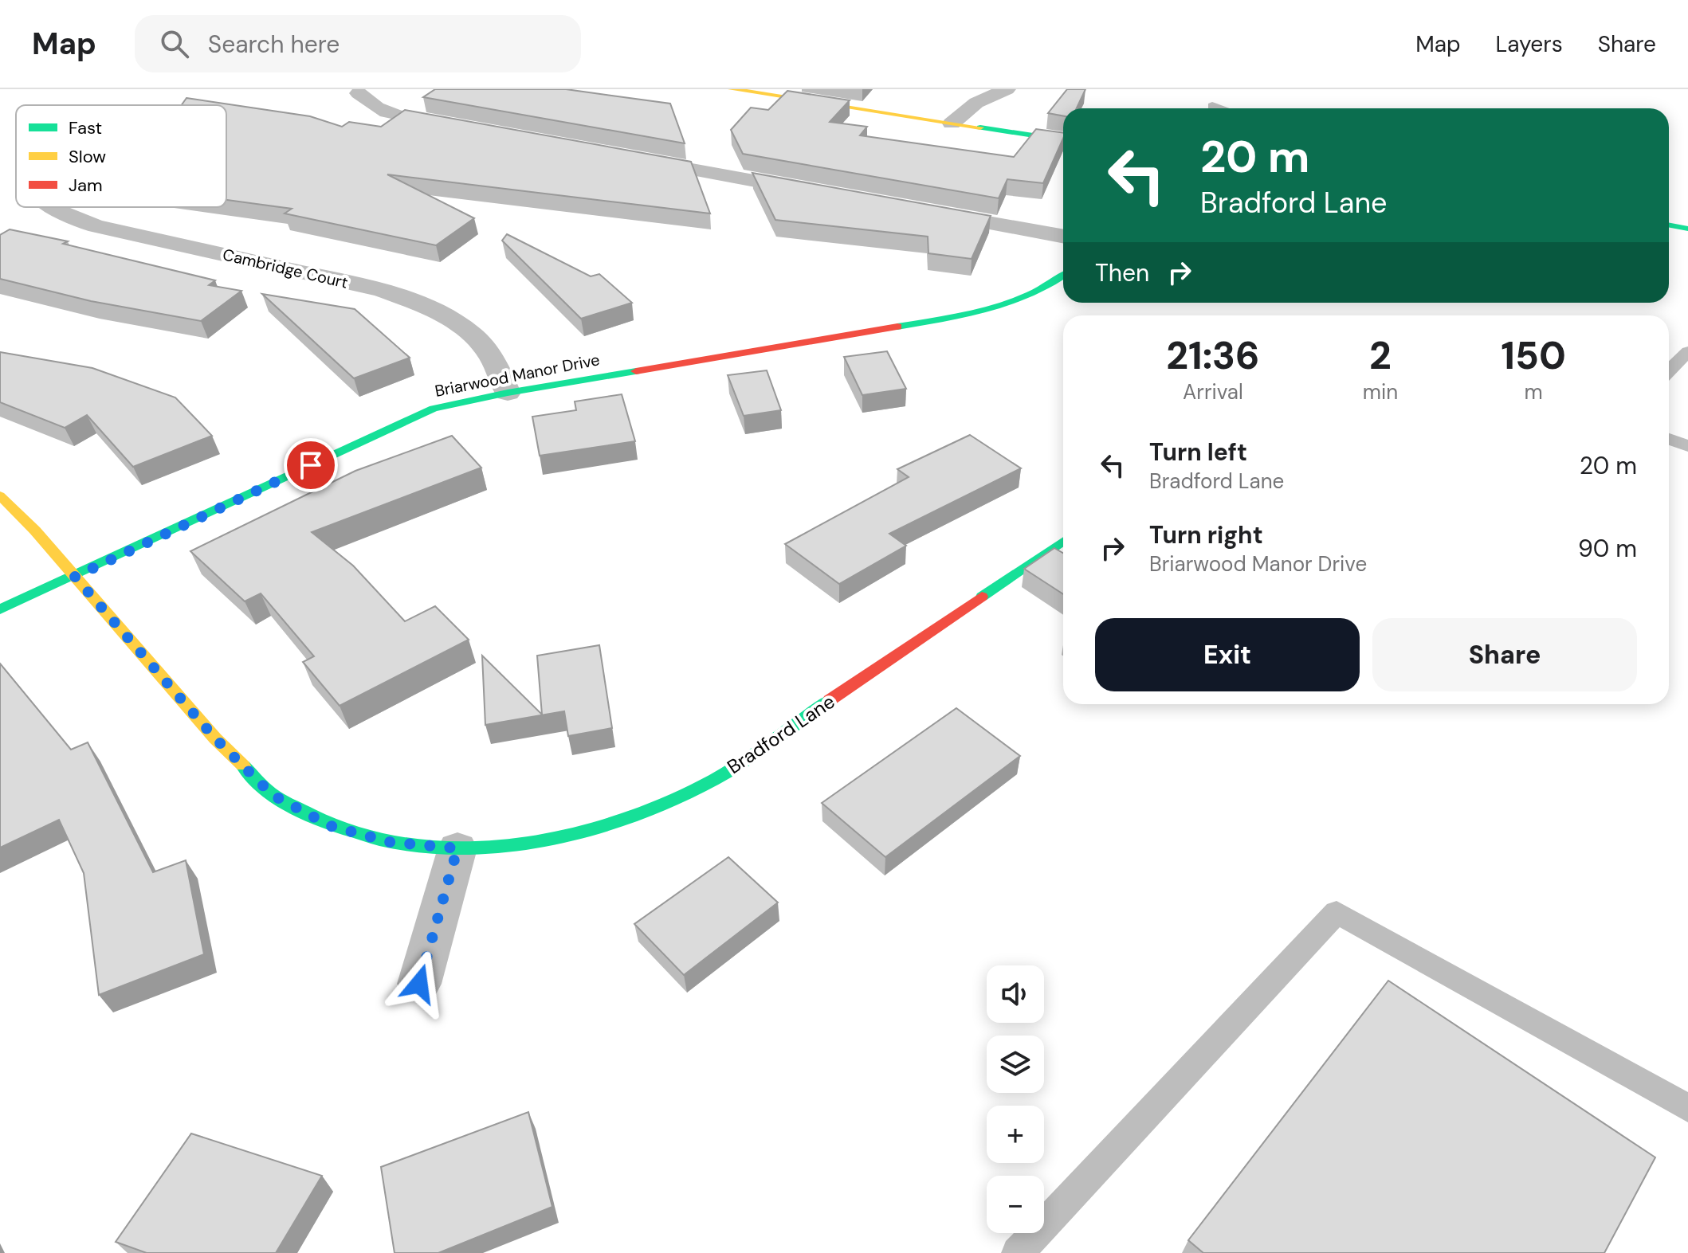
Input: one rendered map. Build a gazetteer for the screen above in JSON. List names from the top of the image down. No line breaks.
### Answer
{"streets":{"street":["Cambridge Court","Briarwood Manor Drive","Bradford Lane"]},"crossings":[["Cambridge Court","Briarwood Manor Drive"],["Briarwood Manor Drive","Bradford Lane"]],"legend":["Fast","Slow","Jam"],"page":{"header":"Map","search":"Search here","nav":["Map","Layers","Share"],"turn":["20 m","Bradford Lane"],"then":"Then","eta":["21:36","Arrival","2","min","150","m"],"list":[{"name":"Turn left","note":"Bradford Lane","value":"20 m"},{"name":"Turn right","note":"Briarwood Manor Drive","value":"90 m"}],"buttons":["Exit","Share"],"map_buttons":["+","−"]}}
